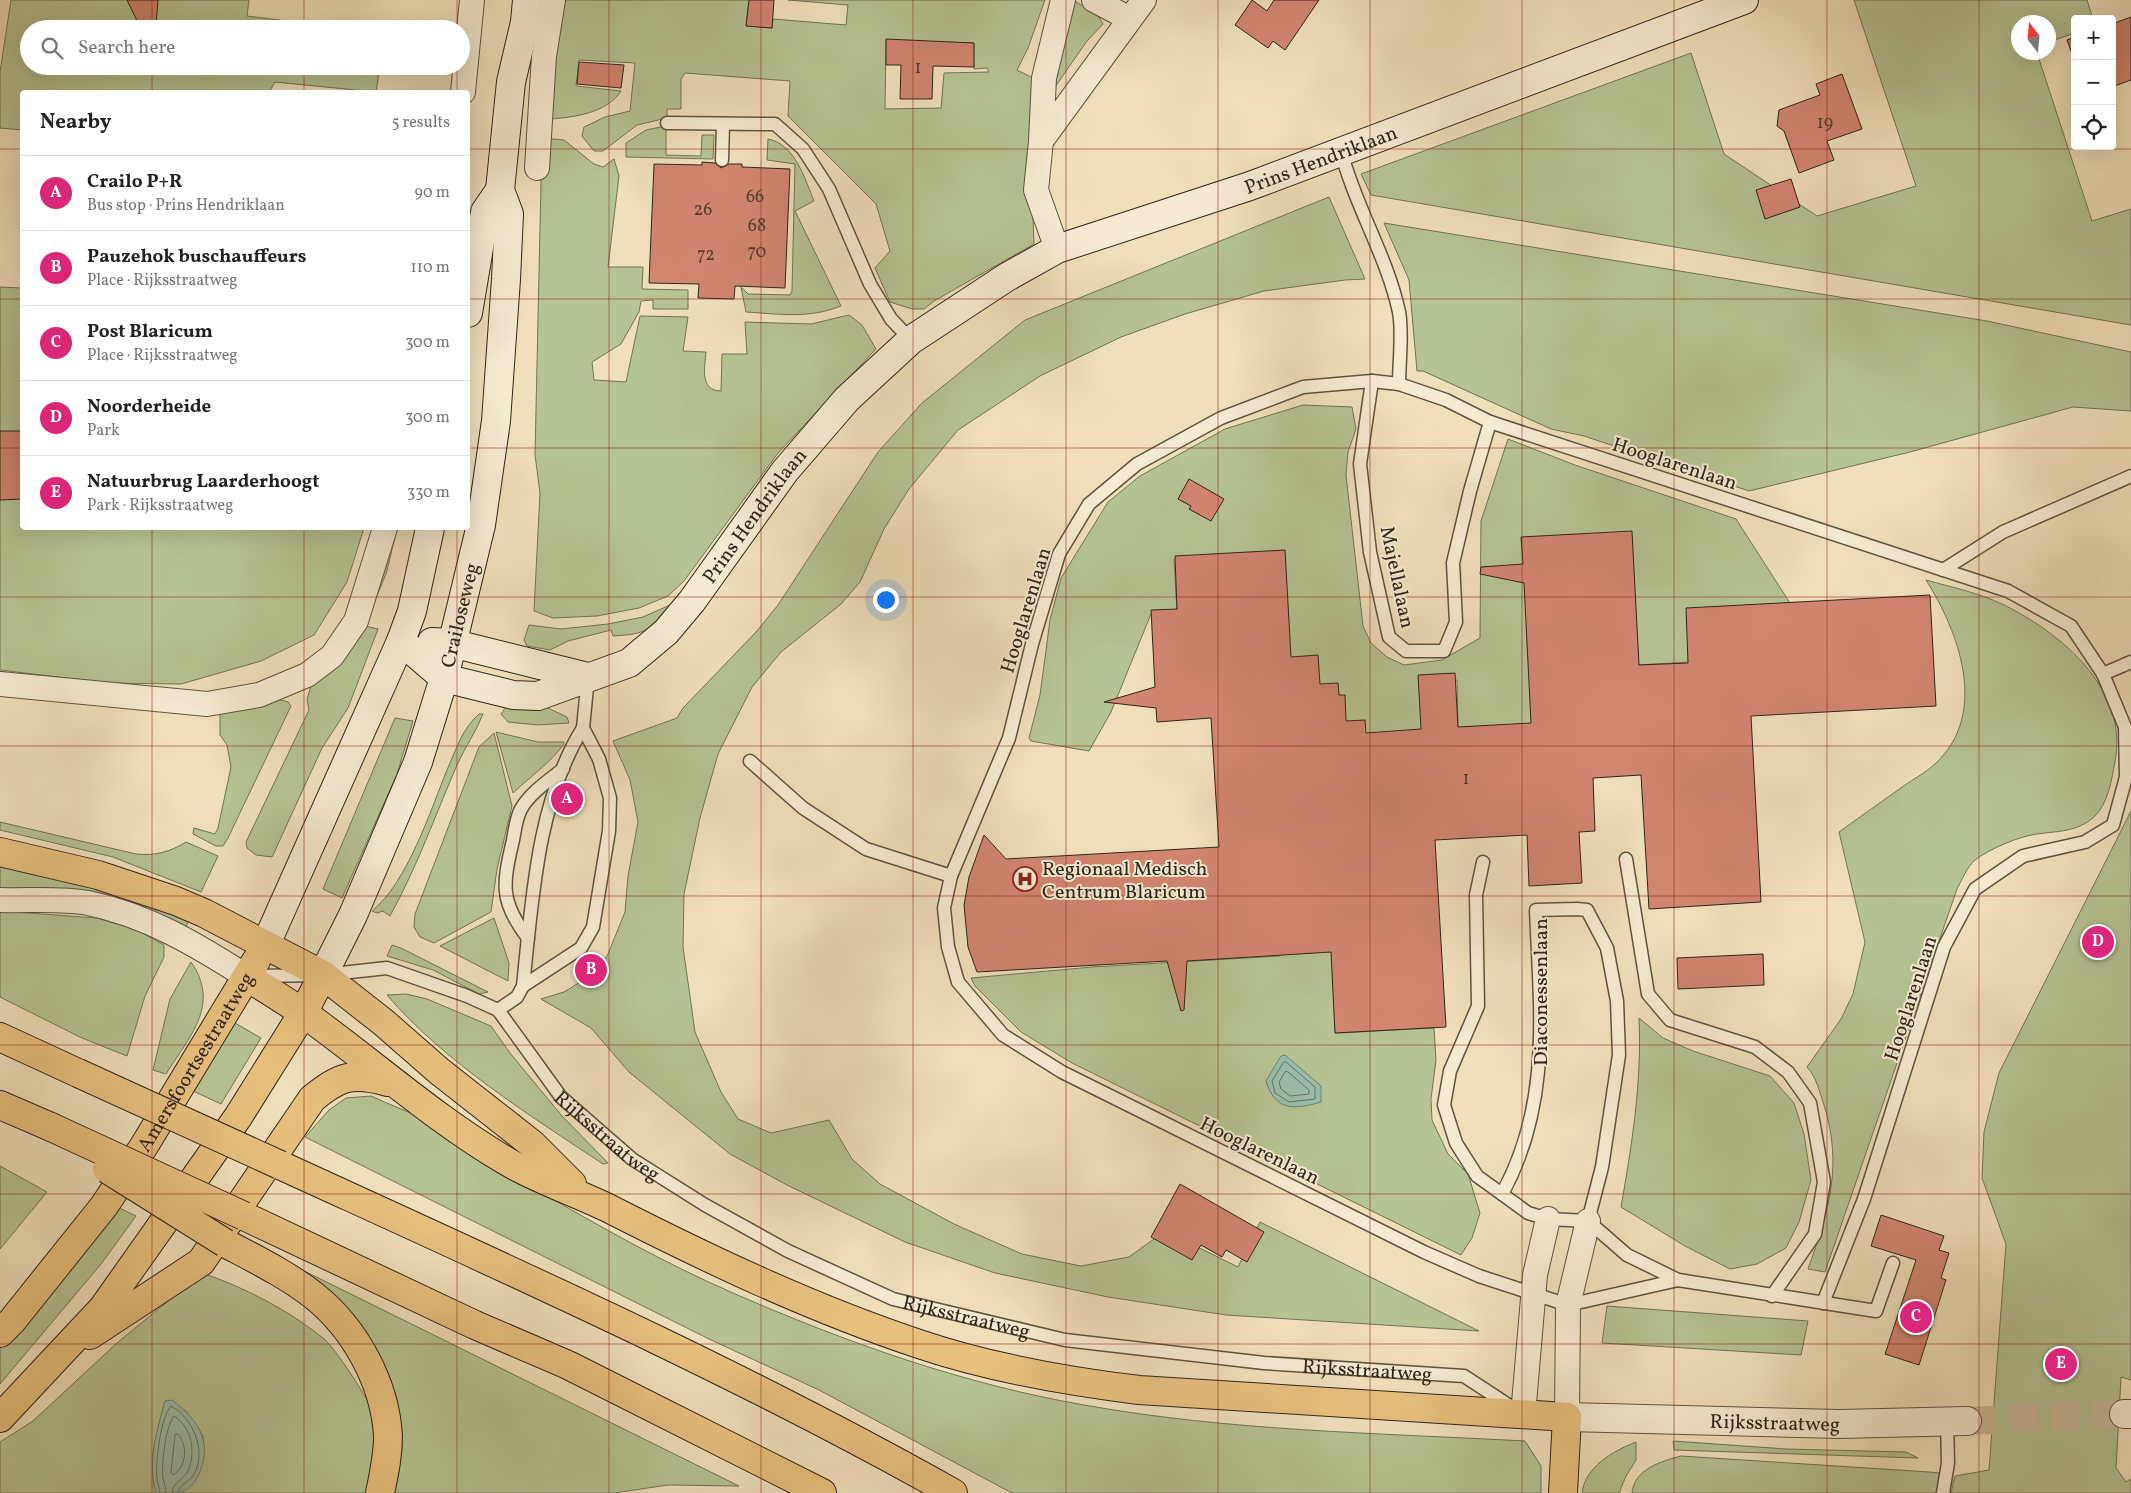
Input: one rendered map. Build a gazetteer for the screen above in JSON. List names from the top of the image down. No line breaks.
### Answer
{"streets":{"main road":["Prins Hendriklaan","Crailoseweg","Amersfoortsestraatweg","Rijksstraatweg"],"street":["Diaconessenlaan"],"lane":["Hooglarenlaan","Majellalaan"]},"crossings":[["Prins Hendriklaan","Crailoseweg"],["Hooglarenlaan","Majellalaan"],["Hooglarenlaan","Diaconessenlaan"],["Crailoseweg","Rijksstraatweg"],["Diaconessenlaan","Rijksstraatweg"],["Amersfoortsestraatweg","Rijksstraatweg"]],"places":{"hospital":["Regionaal Medisch Centrum Blaricum"]},"house_numbers":["1","19","66","26","68","70","72","1"],"north":"top","page":{"map_buttons":["+","−"],"search":"Search here","heading":["Nearby","5 results"],"list":[{"mark":"A","name":"Crailo P+R","note":"Bus stop · Prins Hendriklaan","value":"90 m"},{"mark":"B","name":"Pauzehok buschauffeurs","note":"Place · Rijksstraatweg","value":"110 m"},{"mark":"C","name":"Post Blaricum","note":"Place · Rijksstraatweg","value":"300 m"},{"mark":"D","name":"Noorderheide","note":"Park","value":"300 m"},{"mark":"E","name":"Natuurbrug Laarderhoogt","note":"Park · Rijksstraatweg","value":"330 m"}],"pins":["A","D","B","C","E"]}}
